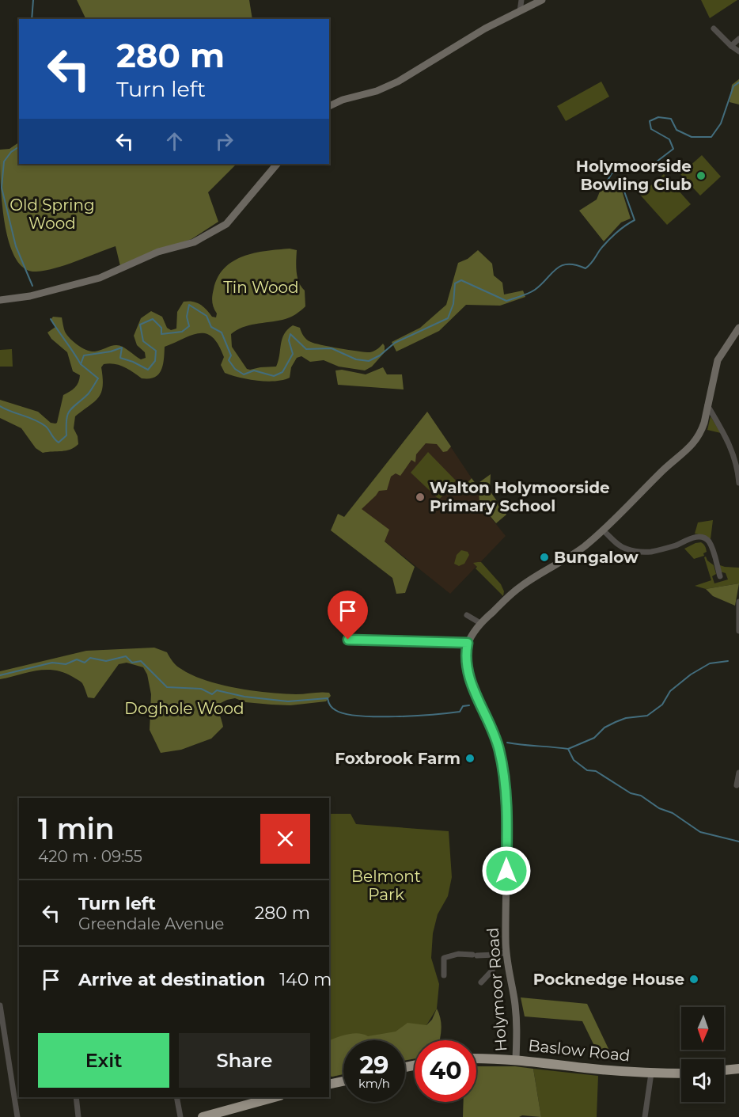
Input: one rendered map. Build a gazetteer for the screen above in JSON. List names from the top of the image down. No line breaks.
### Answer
{"streets":{"highway":["Baslow Road"],"street":["Holymoor Road"]},"crossings":[["Holymoor Road","Baslow Road"]],"parks":["Old Spring Wood","Tin Wood","Doghole Wood","Belmont Park"],"places":["Holymoorside Bowling Club","Walton Holymoorside Primary School","Bungalow","Foxbrook Farm","Pocknedge House"],"north":"bottom","page":{"turn":["280 m","Turn left"],"heading":["1 min","420 m · 09:55"],"list":[{"name":"Turn left","note":"Greendale Avenue","value":"280 m"},{"name":"Arrive at destination","value":"140 m"}],"buttons":["Exit","Share"],"speed":"29 km/h","limit":"40"}}
